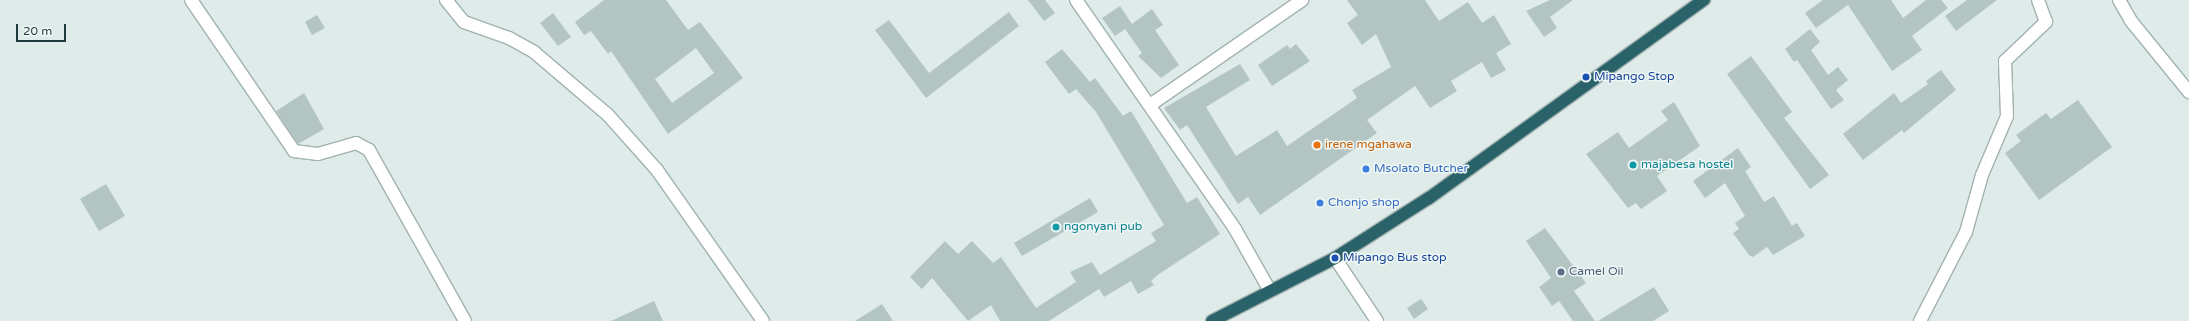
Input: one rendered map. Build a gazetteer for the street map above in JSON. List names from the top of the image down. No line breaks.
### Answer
{"places":["Mipango Stop","irene mgahawa","majabesa hostel","Msolato Butcher","Chonjo shop","ngonyani pub","Mipango Bus stop","Camel Oil"],"scale_bar":"20 m"}
